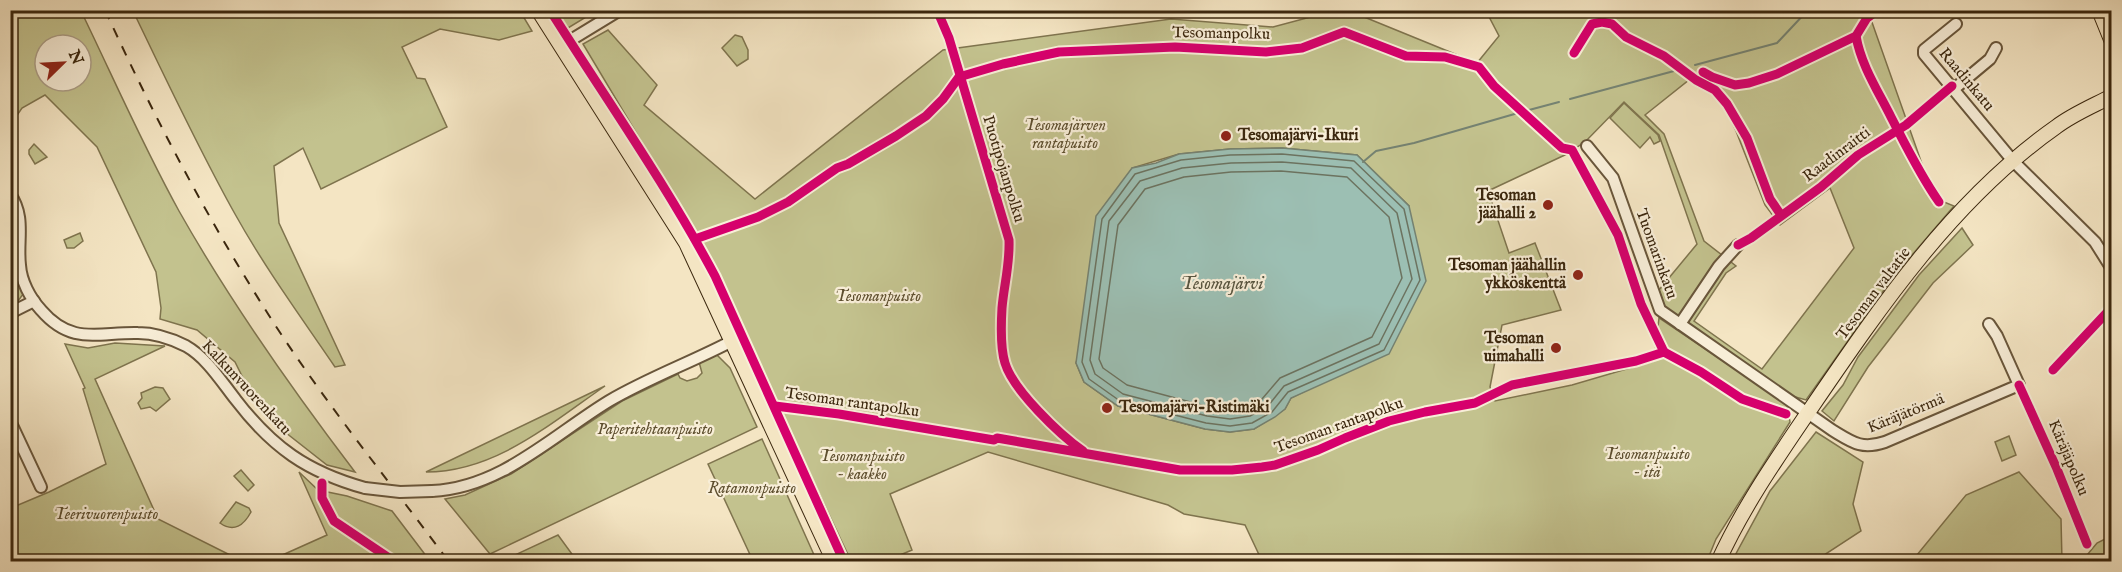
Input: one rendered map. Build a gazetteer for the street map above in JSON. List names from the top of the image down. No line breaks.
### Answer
{"streets":{"main road":["Tesoman valtatie"],"street":["Raadinkatu","Tuomarinkatu","Kalkunvuorenkatu","Käräjätörmä"],"cycle path":["Tesomanpolku","Raadinraitti","Puotipojanpolku","Tesoman rantapolku","Käräjäpolku"]},"crossings":[["Raadinkatu","Tesoman valtatie"],["Tuomarinkatu","Tesoman valtatie"],["Tuomarinkatu","Käräjätörmä"],["Tesoman valtatie","Käräjätörmä"]],"water":["Tesomajärvi"],"parks":["Tesomajärven rantapuisto","Tesomanpuisto","Paperitehtaanpuisto","Tesomanpuisto - itä","Tesomanpuisto - kaakko","Ratamonpuisto","Teerivuorenpuisto"],"places":["Tesomajärvi-Ikuri","Tesoman jäähalli 2","Tesoman jäähallin ykköskenttä","Tesoman uimahalli","Tesomajärvi-Ristimäki"],"north":"top right"}
